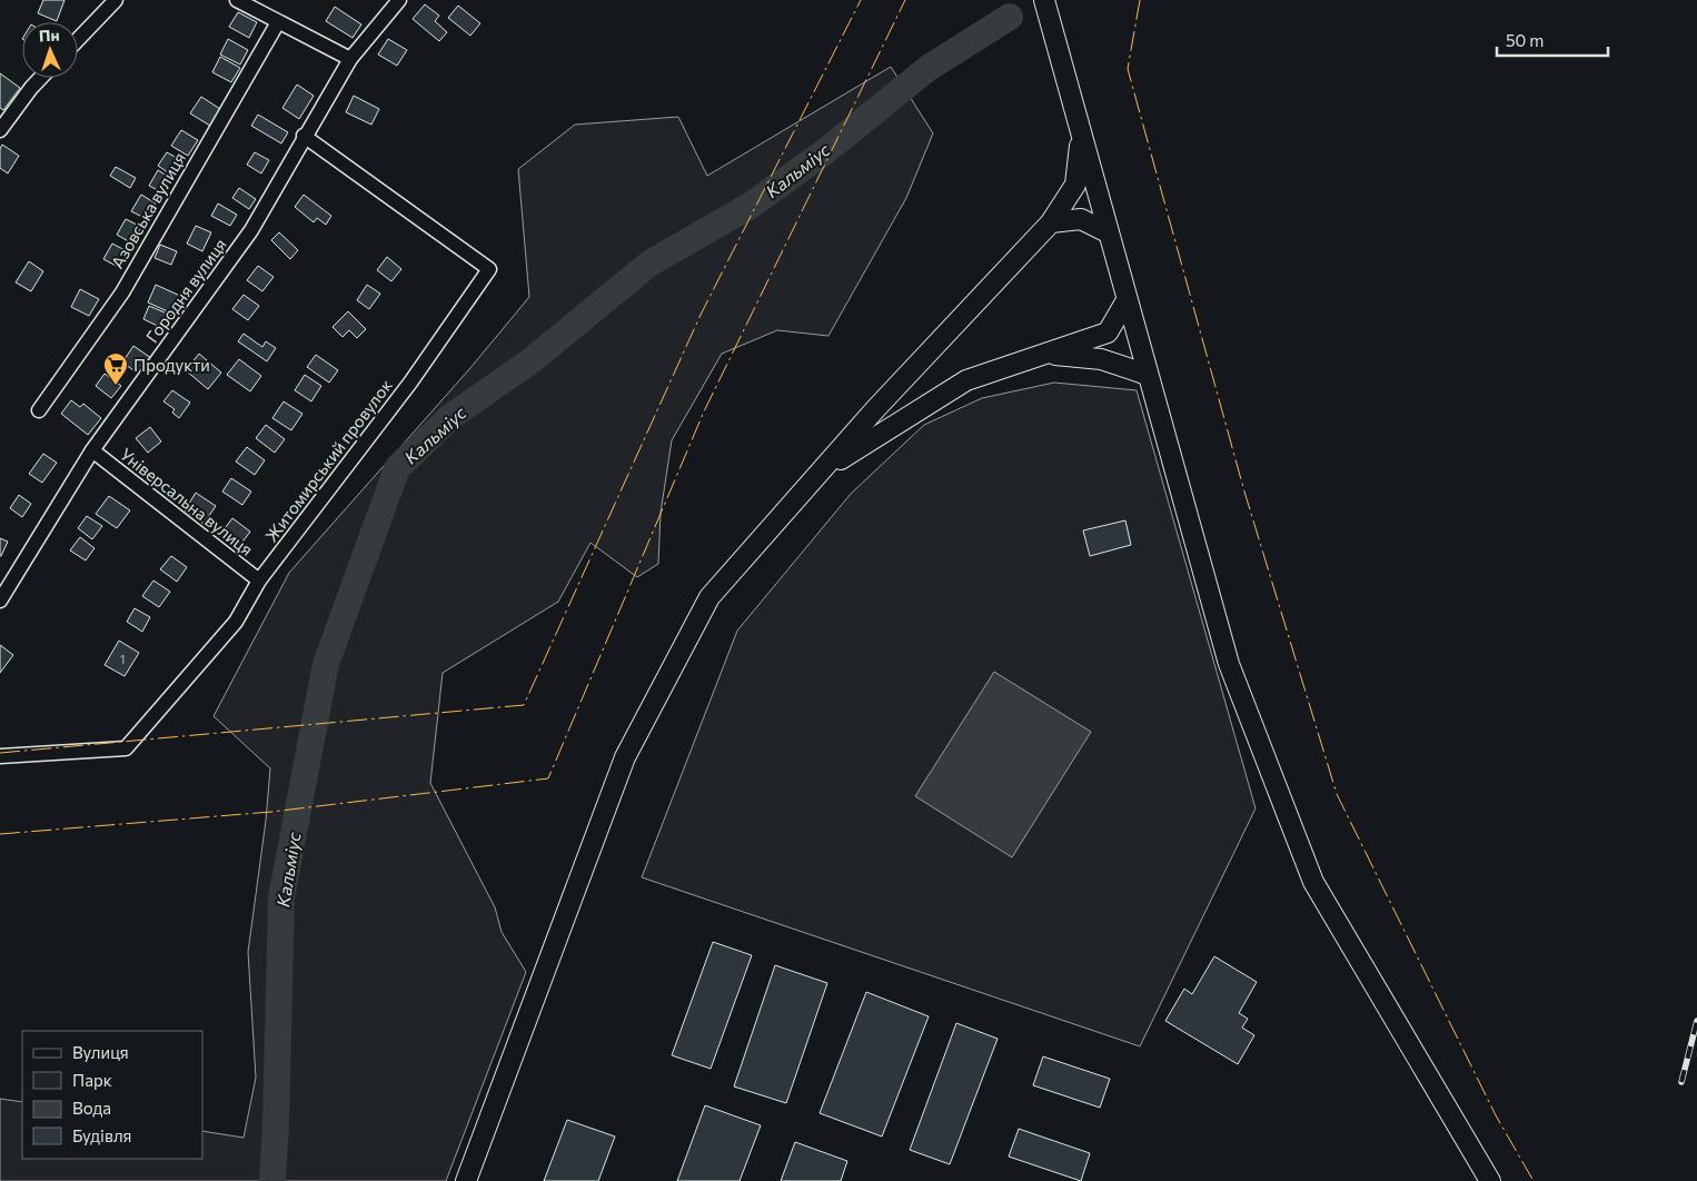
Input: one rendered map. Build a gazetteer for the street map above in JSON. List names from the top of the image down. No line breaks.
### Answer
{"streets":{"street":["Азовська вулиця","Городня вулиця","Житомирський провулок","Універсальна вулиця"]},"crossings":[["Городня вулиця","Житомирський провулок"],["Городня вулиця","Універсальна вулиця"],["Житомирський провулок","Універсальна вулиця"]],"water":["Кальміус"],"places":{"supermarket":["Продукти"]},"house_numbers":["1"],"legend":["Вулиця","Парк","Вода","Будівля"],"scale_bar":"50 m","north":"top"}
